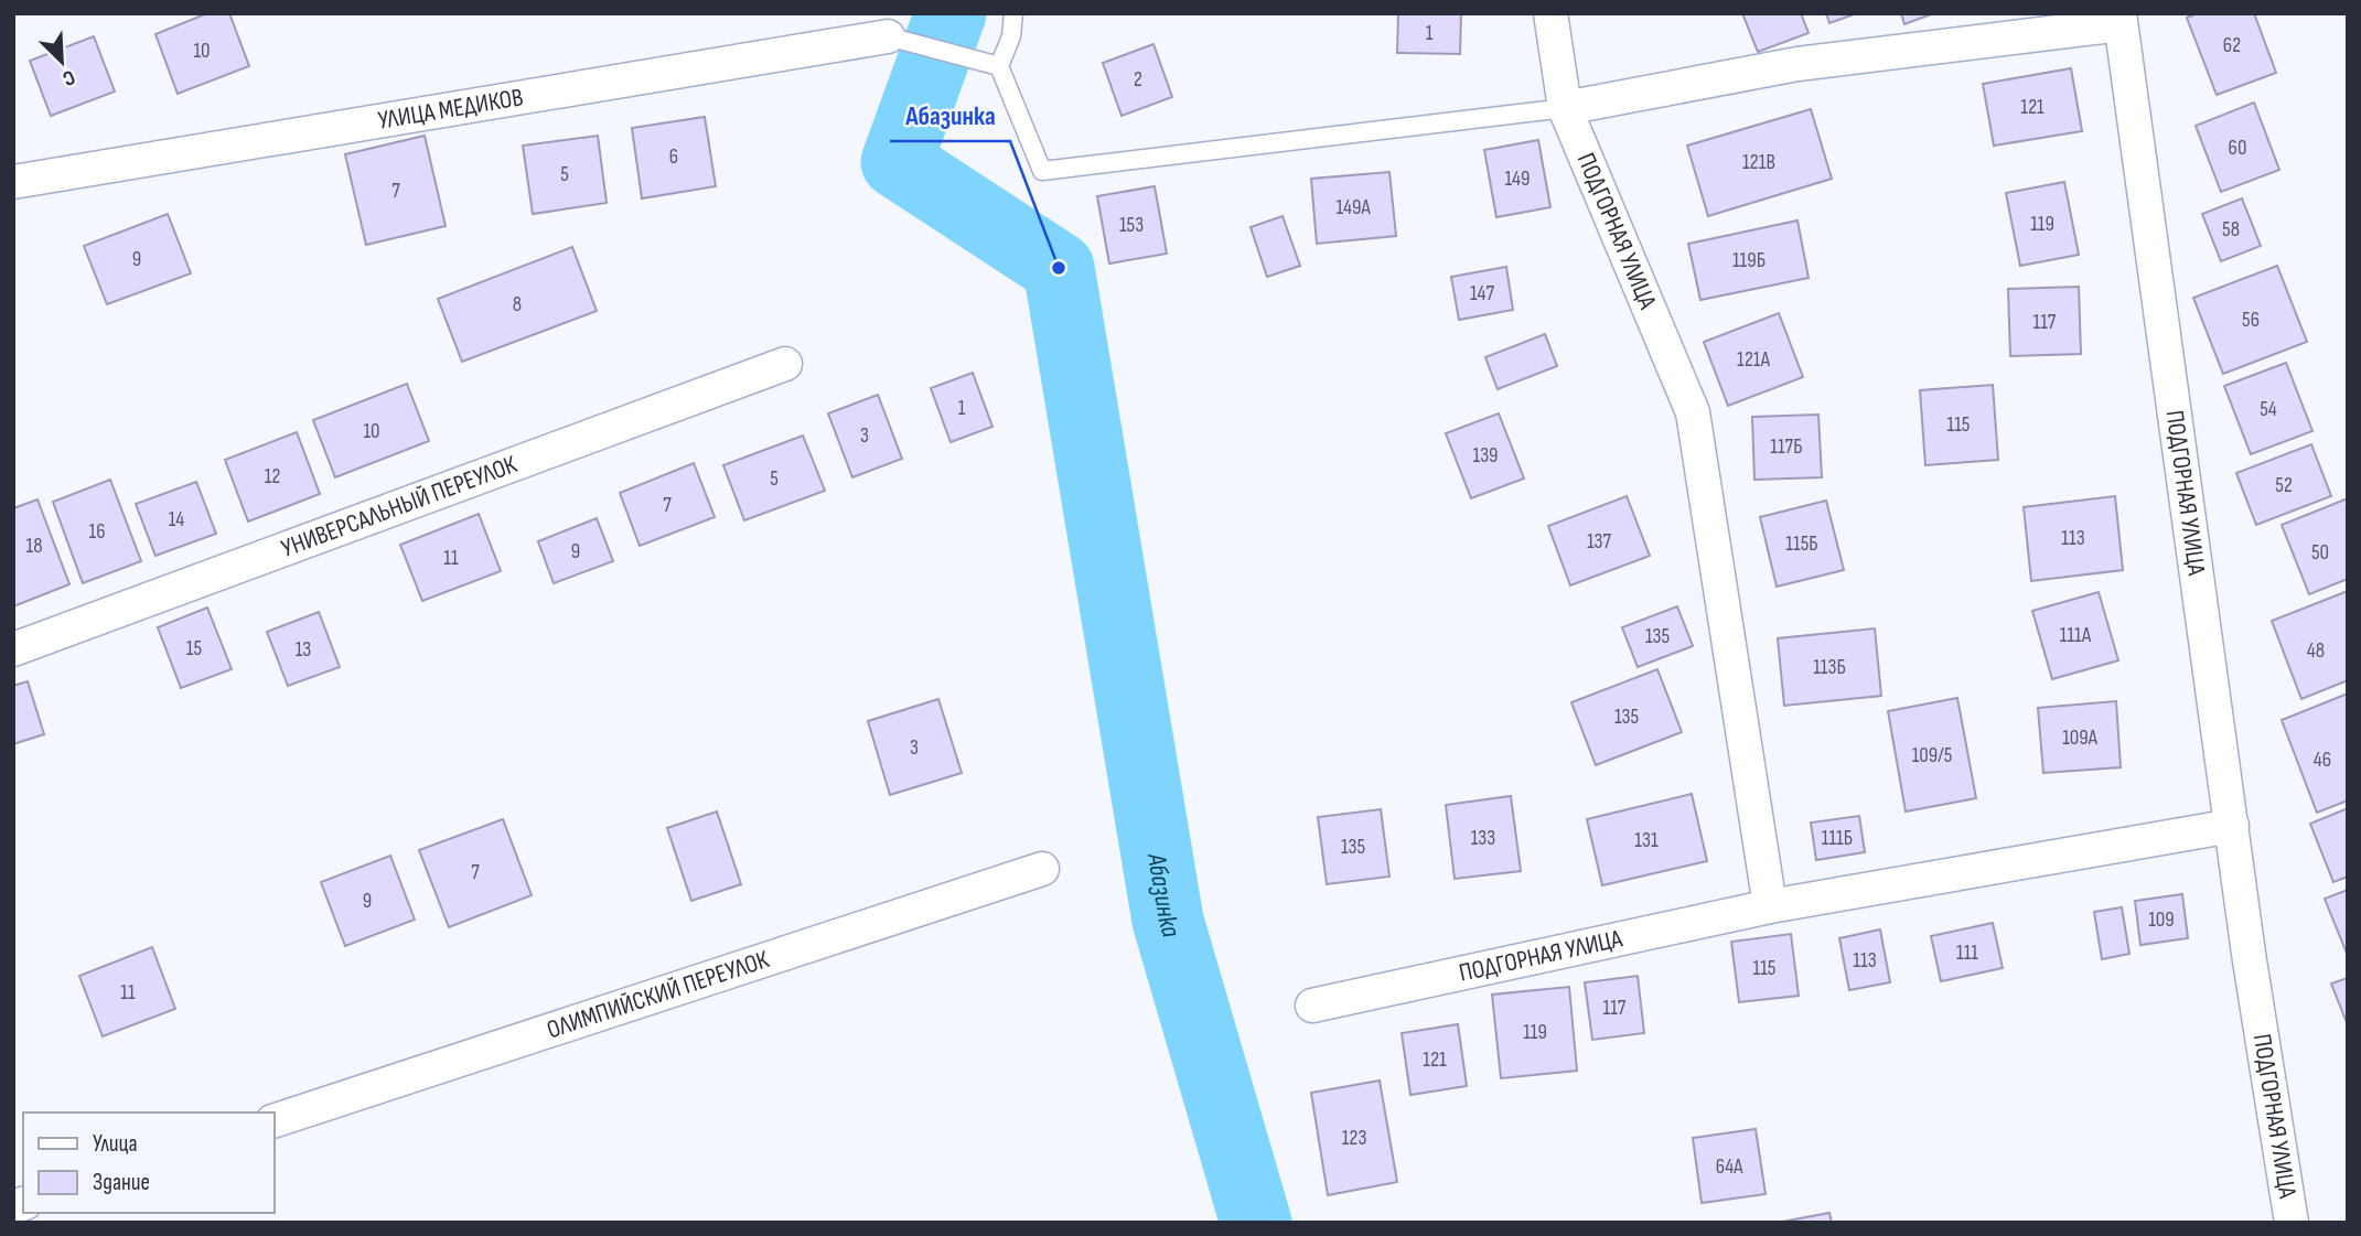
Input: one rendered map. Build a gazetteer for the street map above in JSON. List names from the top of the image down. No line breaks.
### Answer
{"streets":{"street":["УЛИЦА МЕДИКОВ","ПОДГОРНАЯ УЛИЦА","УНИВЕРСАЛЬНЫЙ ПЕРЕУЛОК","ОЛИМПИЙСКИЙ ПЕРЕУЛОК"]},"water":["Абазинка"],"places":["Абазинка"],"house_numbers":["1","62","10","2","121","60","6","121В","5","149","7","149А","119","153","58","9","119Б","147","8","56","117","121А","1","54","115","10","3","117Б","139","12","5","52","7","14","16","113","137","115Б","18","9","50","11","111А","135","15","13","48","113Б","135","109А","3","109/5","46","133","111Б","131","135","7","9","109","111","113","115","11","117","119","121","123","64А"],"legend":["Улица","Здание"],"north":"bottom right"}
